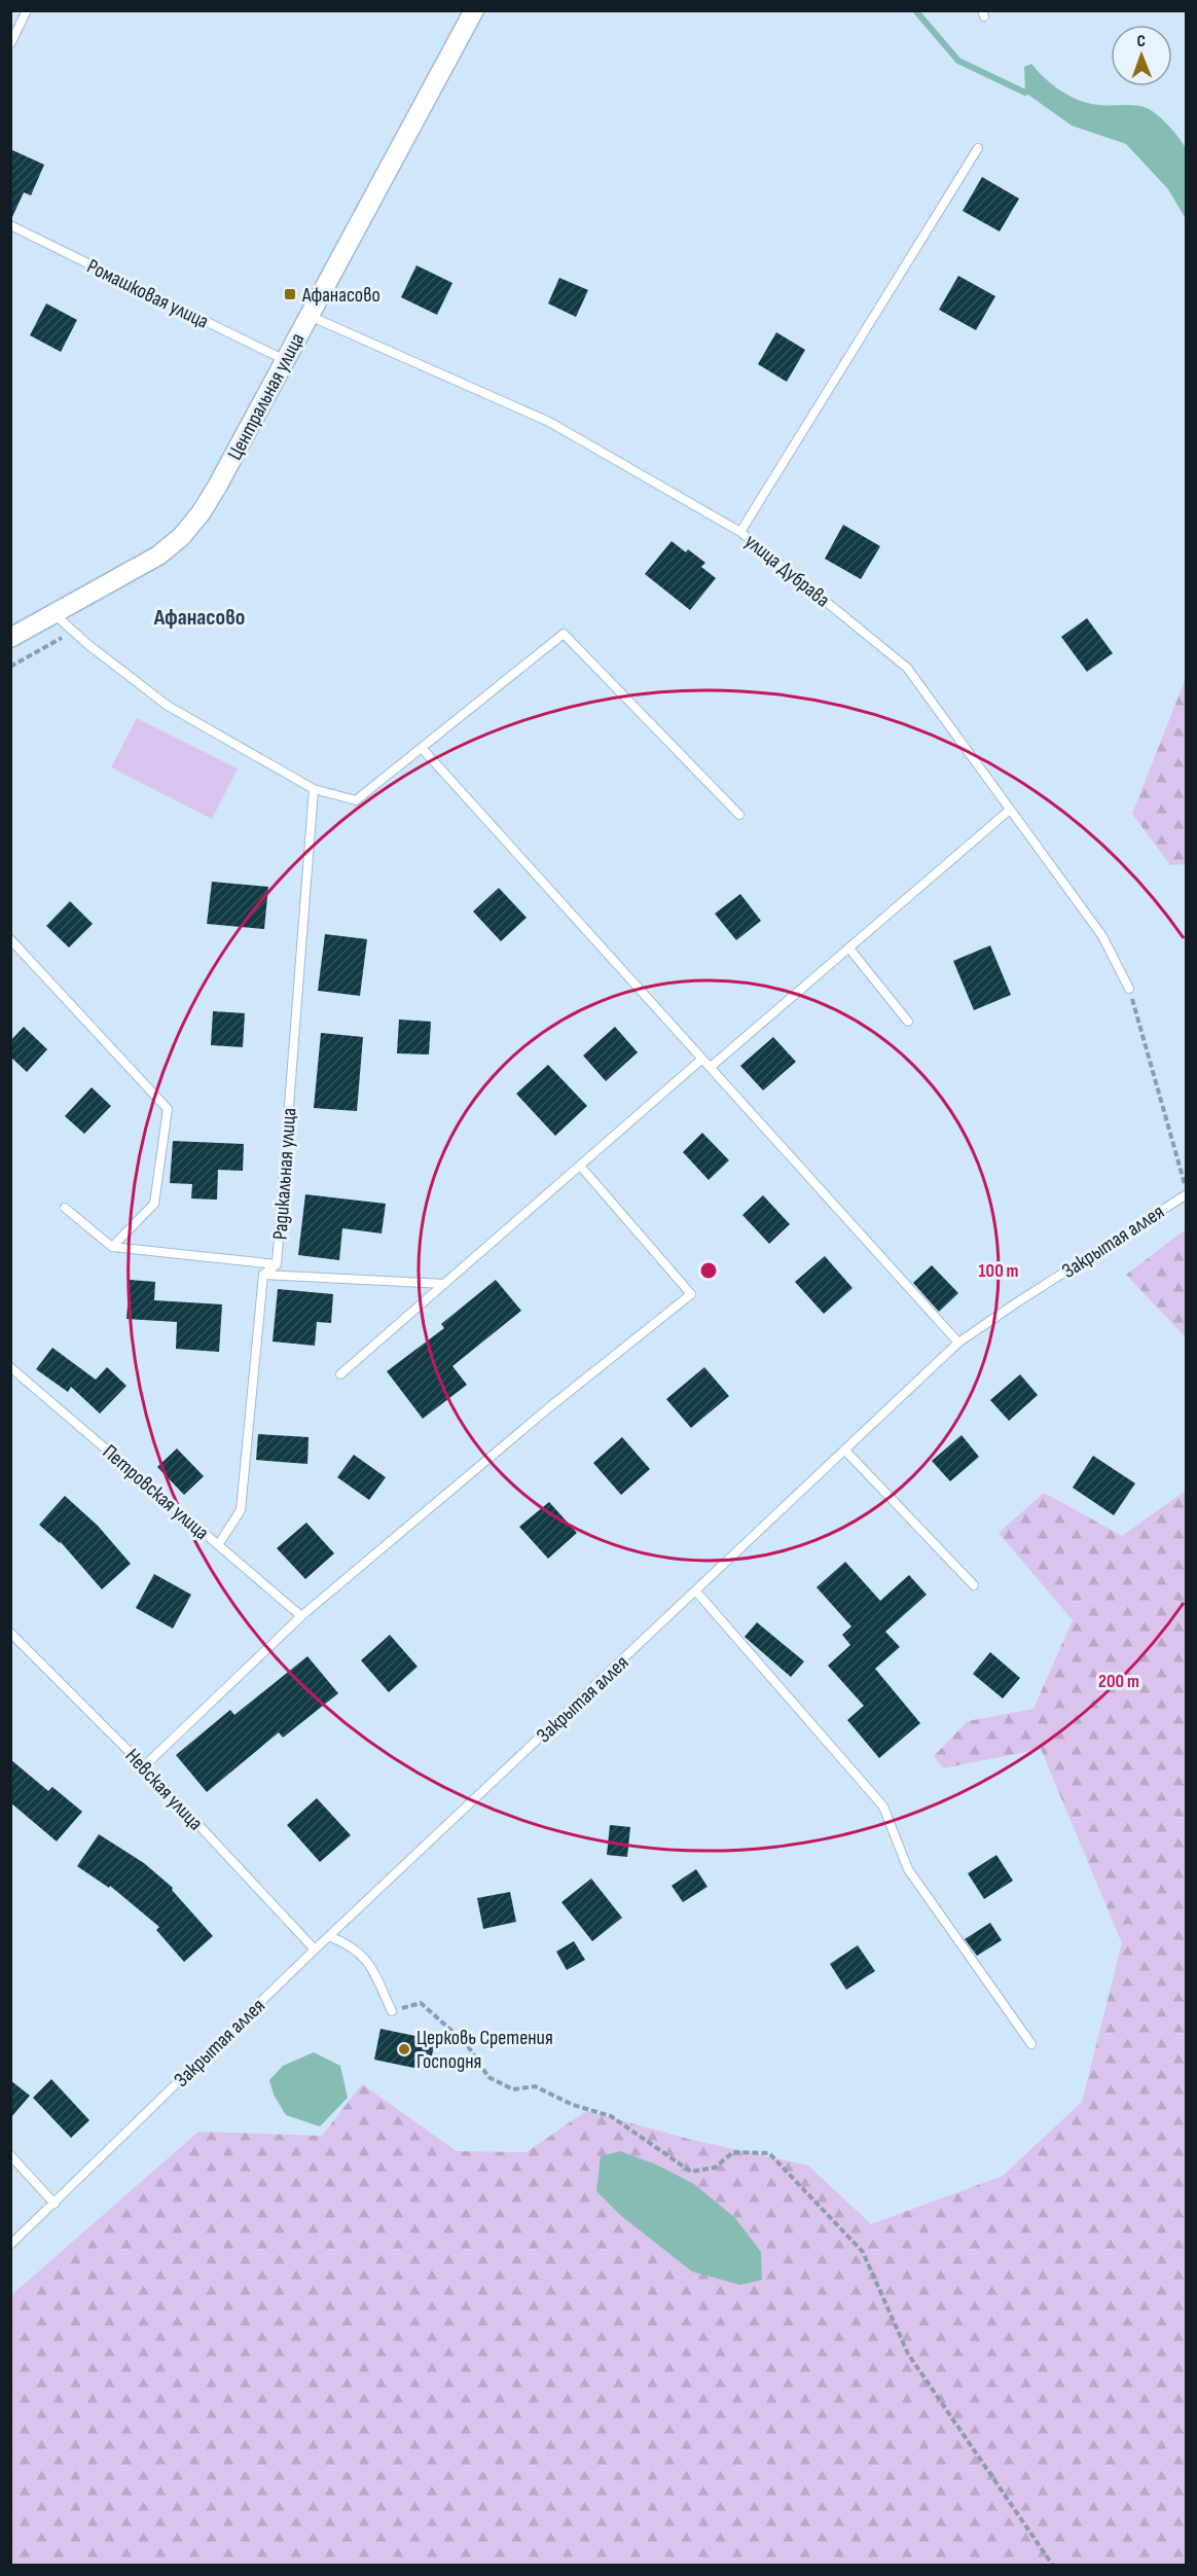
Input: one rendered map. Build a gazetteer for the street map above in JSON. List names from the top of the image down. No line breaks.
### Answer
{"streets":{"street":["Центральная улица"],"lane":["Ромашковая улица","улица Дубрава","Радикальная улица","Закрытая аллея","Петровская улица","Невская улица"]},"crossings":[["Ромашковая улица","Центральная улица"],["Центральная улица","улица Дубрава"],["Закрытая аллея","Невская улица"]],"districts":["Афанасово"],"places":{"transit":["Афанасово"],"other":["Церковь Сретения Господня"]},"north":"top","rings":["100 m","200 m"]}
